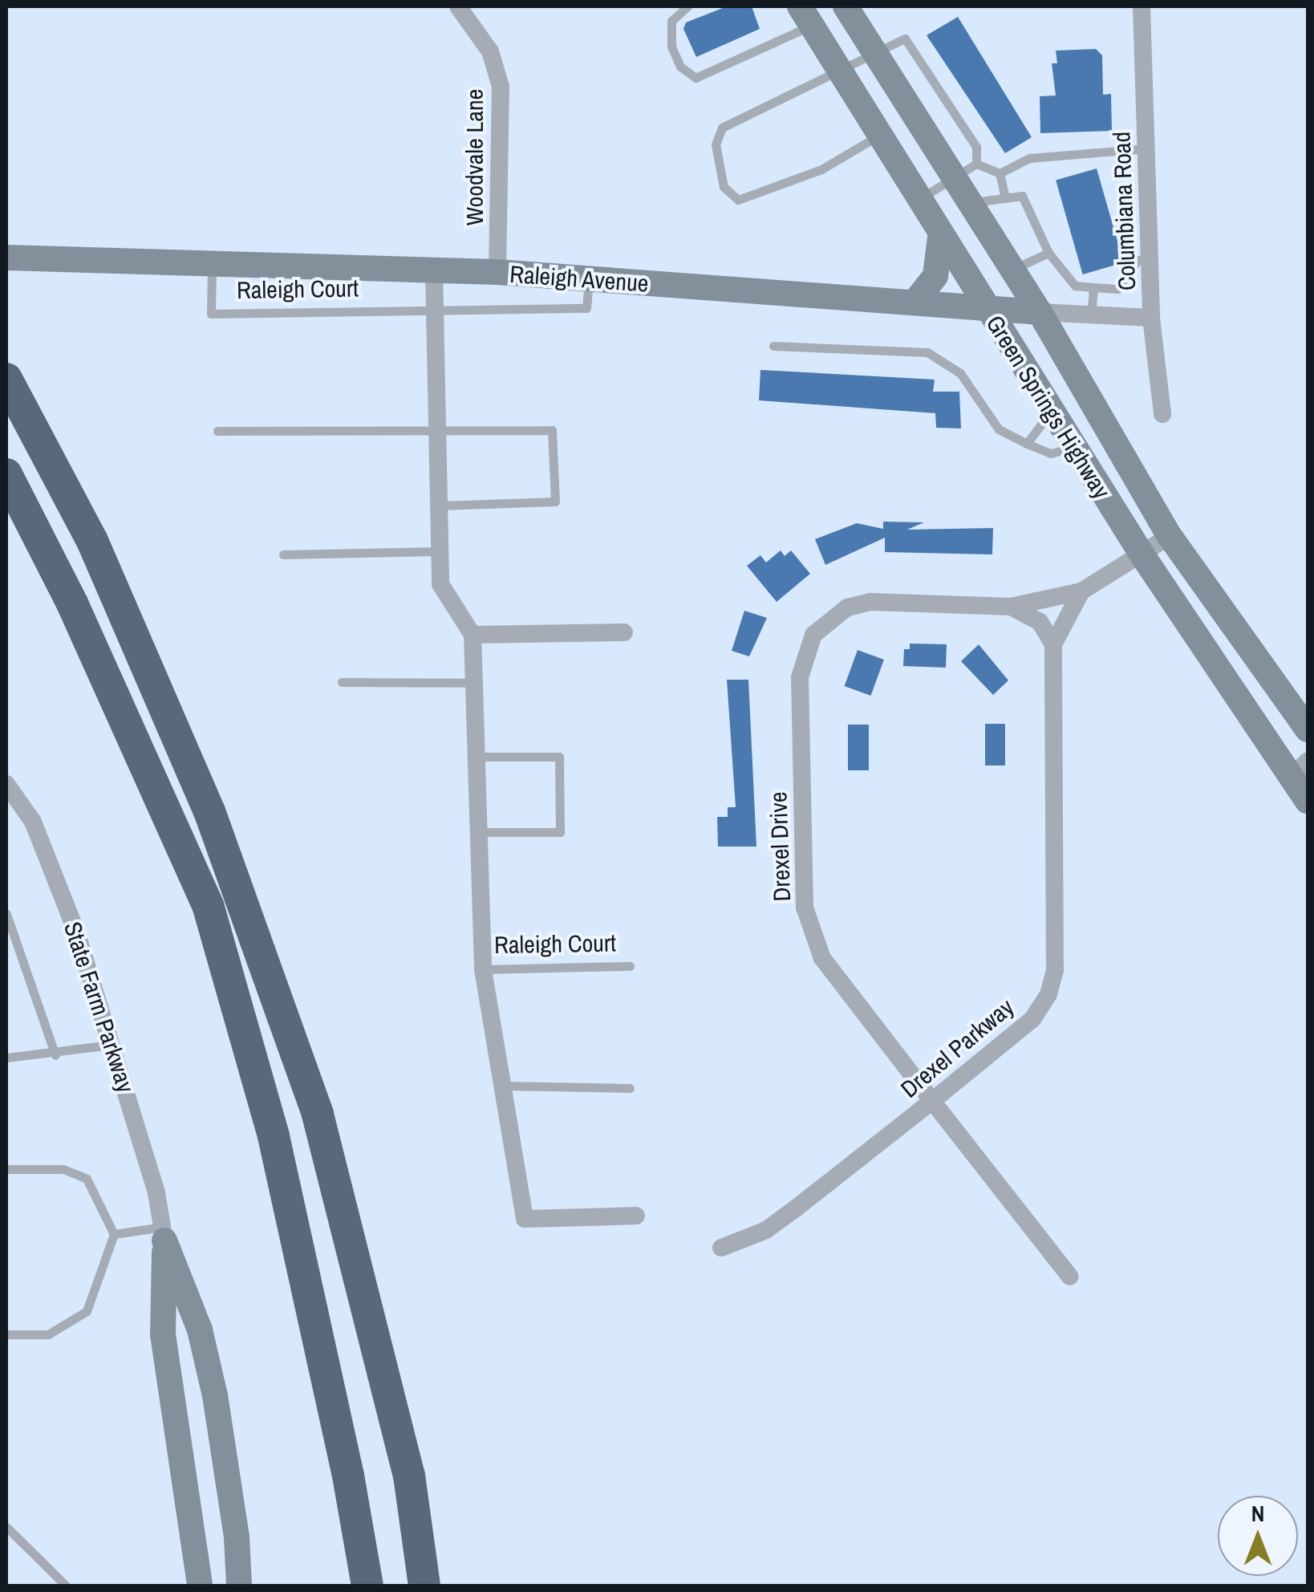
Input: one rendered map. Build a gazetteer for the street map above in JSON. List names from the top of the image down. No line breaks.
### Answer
{"streets":{"main road":["Raleigh Avenue","Green Springs Highway","State Farm Parkway"],"street":["Woodvale Lane","Columbiana Road","Raleigh Court","Drexel Drive","Drexel Parkway"]},"crossings":[["Woodvale Lane","Raleigh Avenue"],["Columbiana Road","Raleigh Avenue"],["Raleigh Avenue","Raleigh Court"],["Raleigh Avenue","Green Springs Highway"],["Drexel Drive","Drexel Parkway"]],"north":"top"}
